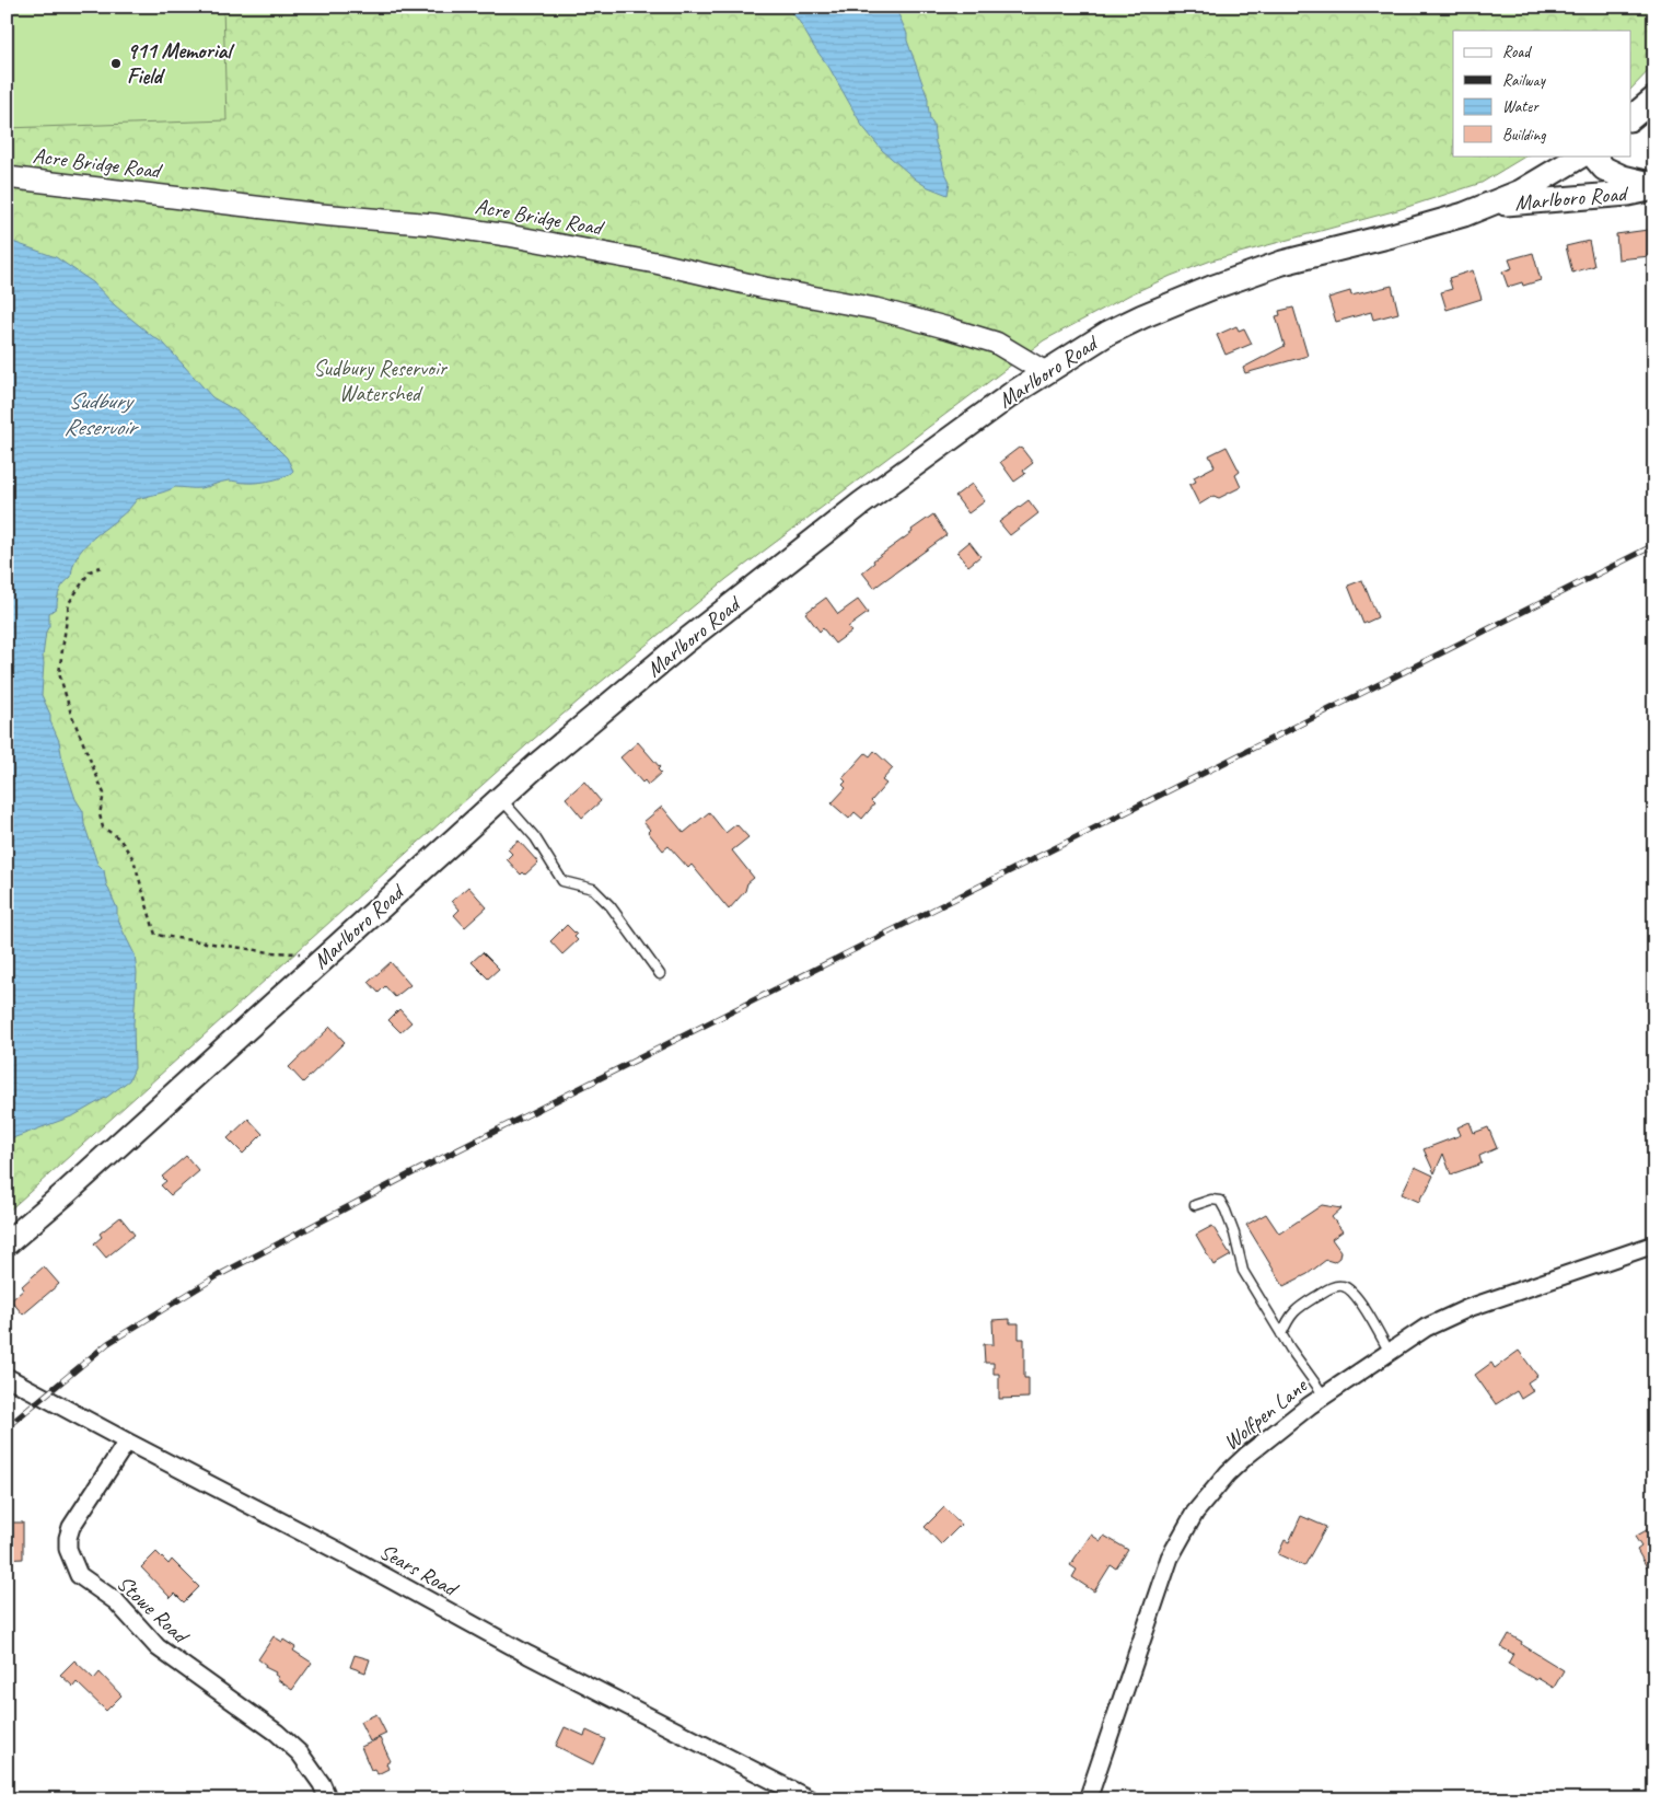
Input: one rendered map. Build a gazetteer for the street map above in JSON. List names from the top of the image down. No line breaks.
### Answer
{"streets":{"main road":["Marlboro Road"],"street":["Acre Bridge Road","Wolfpen Lane","Sears Road","Stowe Road"]},"crossings":[["Acre Bridge Road","Marlboro Road"],["Sears Road","Stowe Road"]],"water":["Sudbury Reservoir"],"parks":["Sudbury Reservoir Watershed"],"places":["911 Memorial Field"],"legend":["Road","Railway","Water","Building"]}
